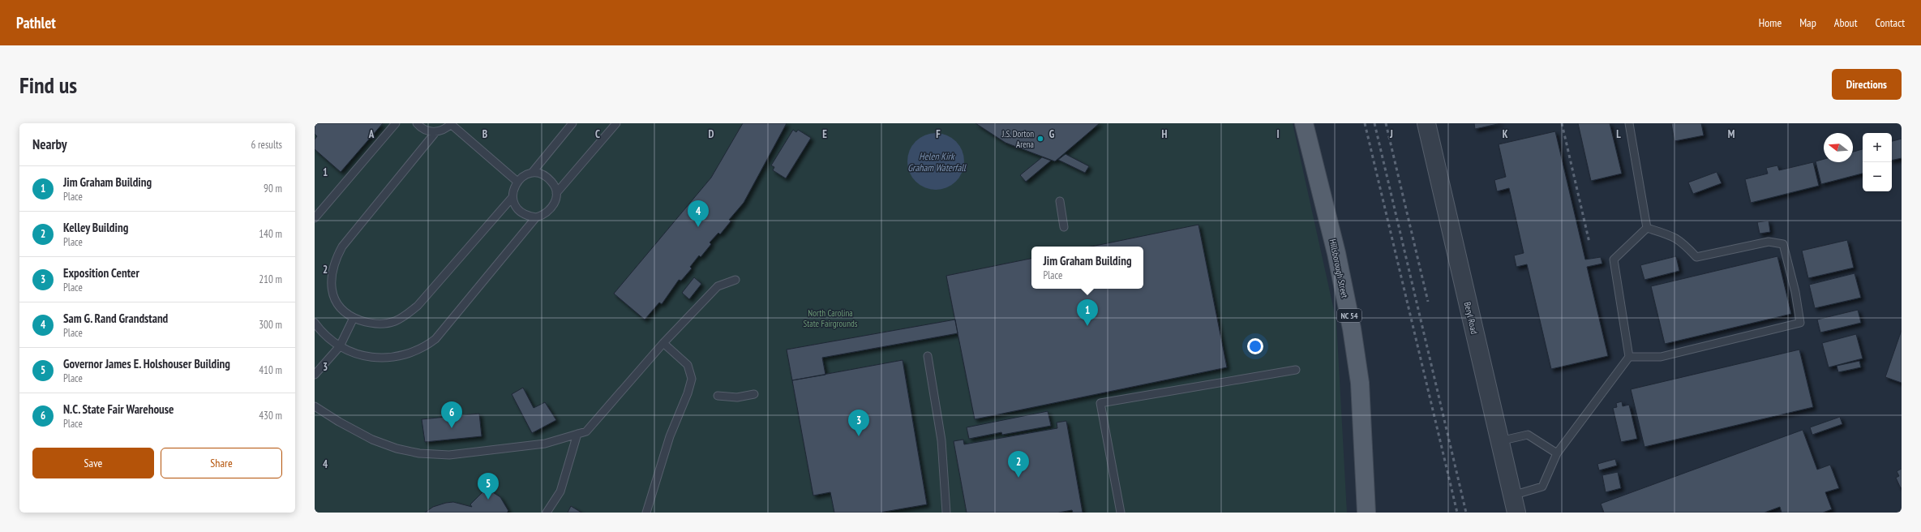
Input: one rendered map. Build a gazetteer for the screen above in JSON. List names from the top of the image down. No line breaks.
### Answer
{"streets":{"main road":["Hillsborough Street","NC 54"],"street":["Beryl Road"]},"water":["Helen Kirk Graham Waterfall"],"parks":["North Carolina State Fairgrounds"],"places":["J.S. Dorton Arena"],"north":"left","page":{"header":"Pathlet","nav":["Home","Map","About","Contact"],"buttons":["Directions",["Save","Share"]],"title":"Find us","heading":["Nearby","6 results"],"map_buttons":["+","−"],"list":[{"mark":"1","name":"Jim Graham Building","note":"Place","value":"90 m"},{"mark":"2","name":"Kelley Building","note":"Place","value":"140 m"},{"mark":"3","name":"Exposition Center","note":"Place","value":"210 m"},{"mark":"4","name":"Sam G. Rand Grandstand","note":"Place","value":"300 m"},{"mark":"5","name":"Governor James E. Holshouser Building","note":"Place","value":"410 m"},{"mark":"6","name":"N.C. State Fair Warehouse","note":"Place","value":"430 m"}],"pins":["4","1","6","3","2","5"],"popup":["Jim Graham Building","Place"]},"grid":{"columns":["A","B","C","D","E","F","G","H","I","J","K","L","M"],"rows":["1","2","3","4"]}}
